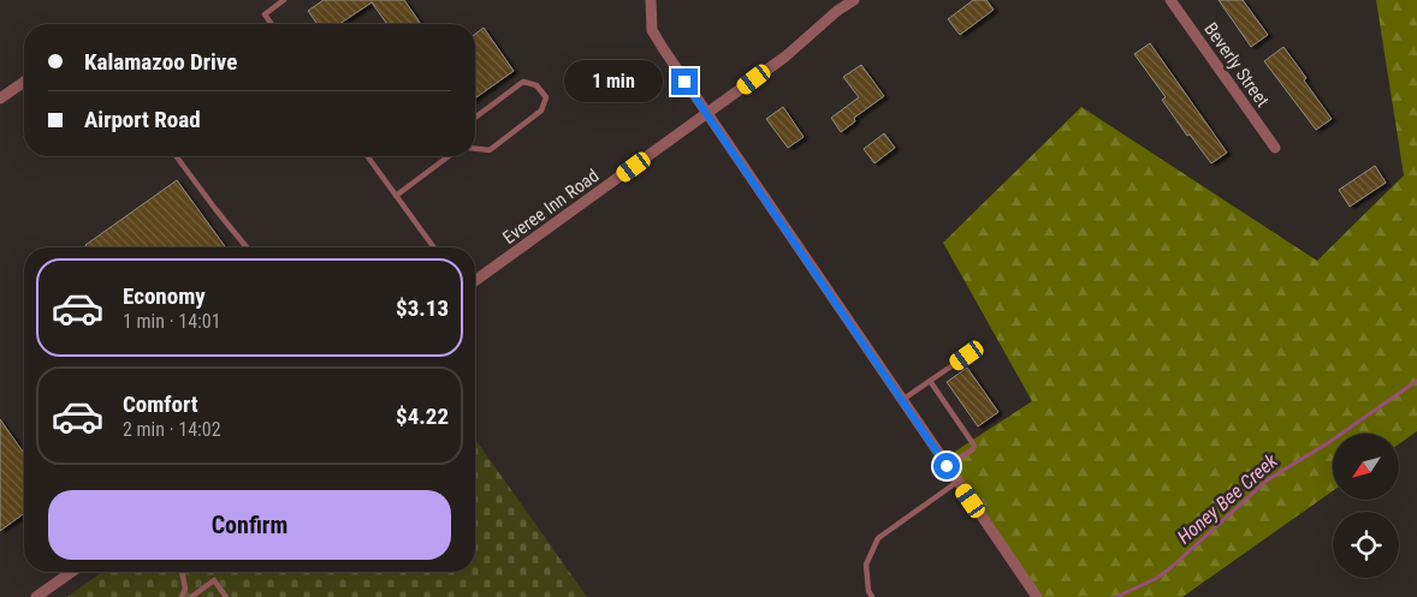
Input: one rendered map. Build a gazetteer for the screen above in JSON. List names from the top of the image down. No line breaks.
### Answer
{"streets":{"street":["Beverly Street","Everee Inn Road"]},"water":["Honey Bee Creek"],"north":"bottom left","page":{"banner":["Kalamazoo Drive","Airport Road"],"bubble":"1 min","list":[{"name":"Economy","note":"1 min · 14:01","value":"$3.13"},{"name":"Comfort","note":"2 min · 14:02","value":"$4.22"}],"buttons":"Confirm"}}
